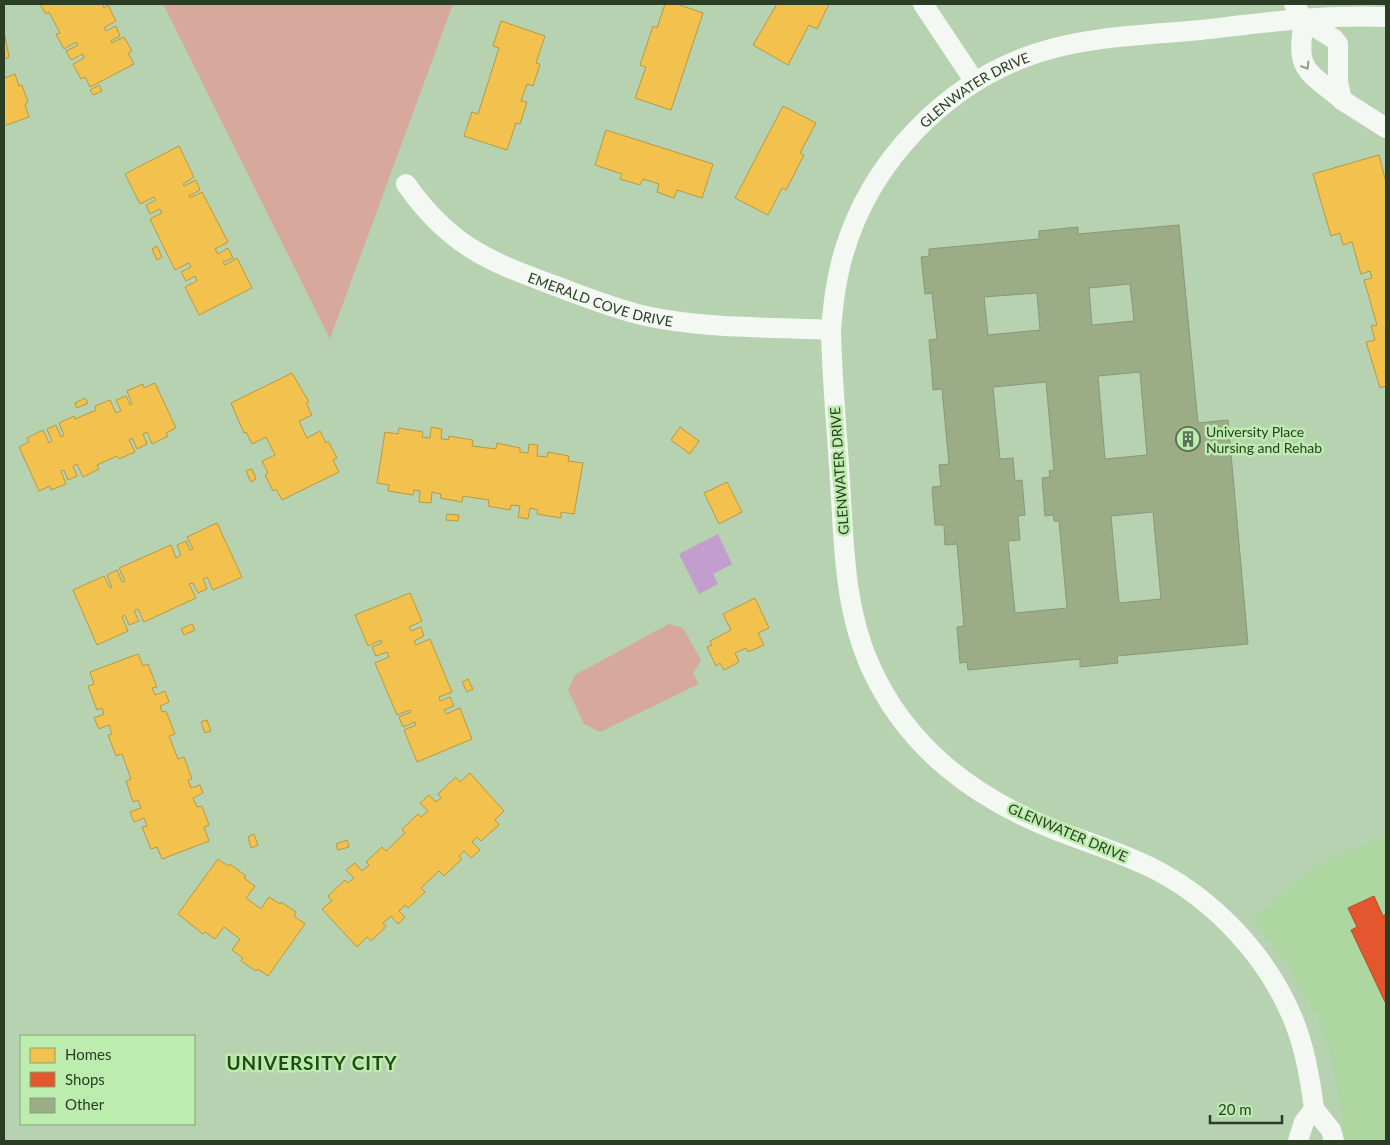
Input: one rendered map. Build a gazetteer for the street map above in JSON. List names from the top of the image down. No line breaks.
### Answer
{"streets":{"street":["GLENWATER DRIVE","EMERALD COVE DRIVE"]},"crossings":[["GLENWATER DRIVE","EMERALD COVE DRIVE"]],"districts":["UNIVERSITY CITY"],"places":{"building":["University Place Nursing and Rehab"]},"legend":["Homes","Shops","Other"],"scale_bar":"20 m"}
